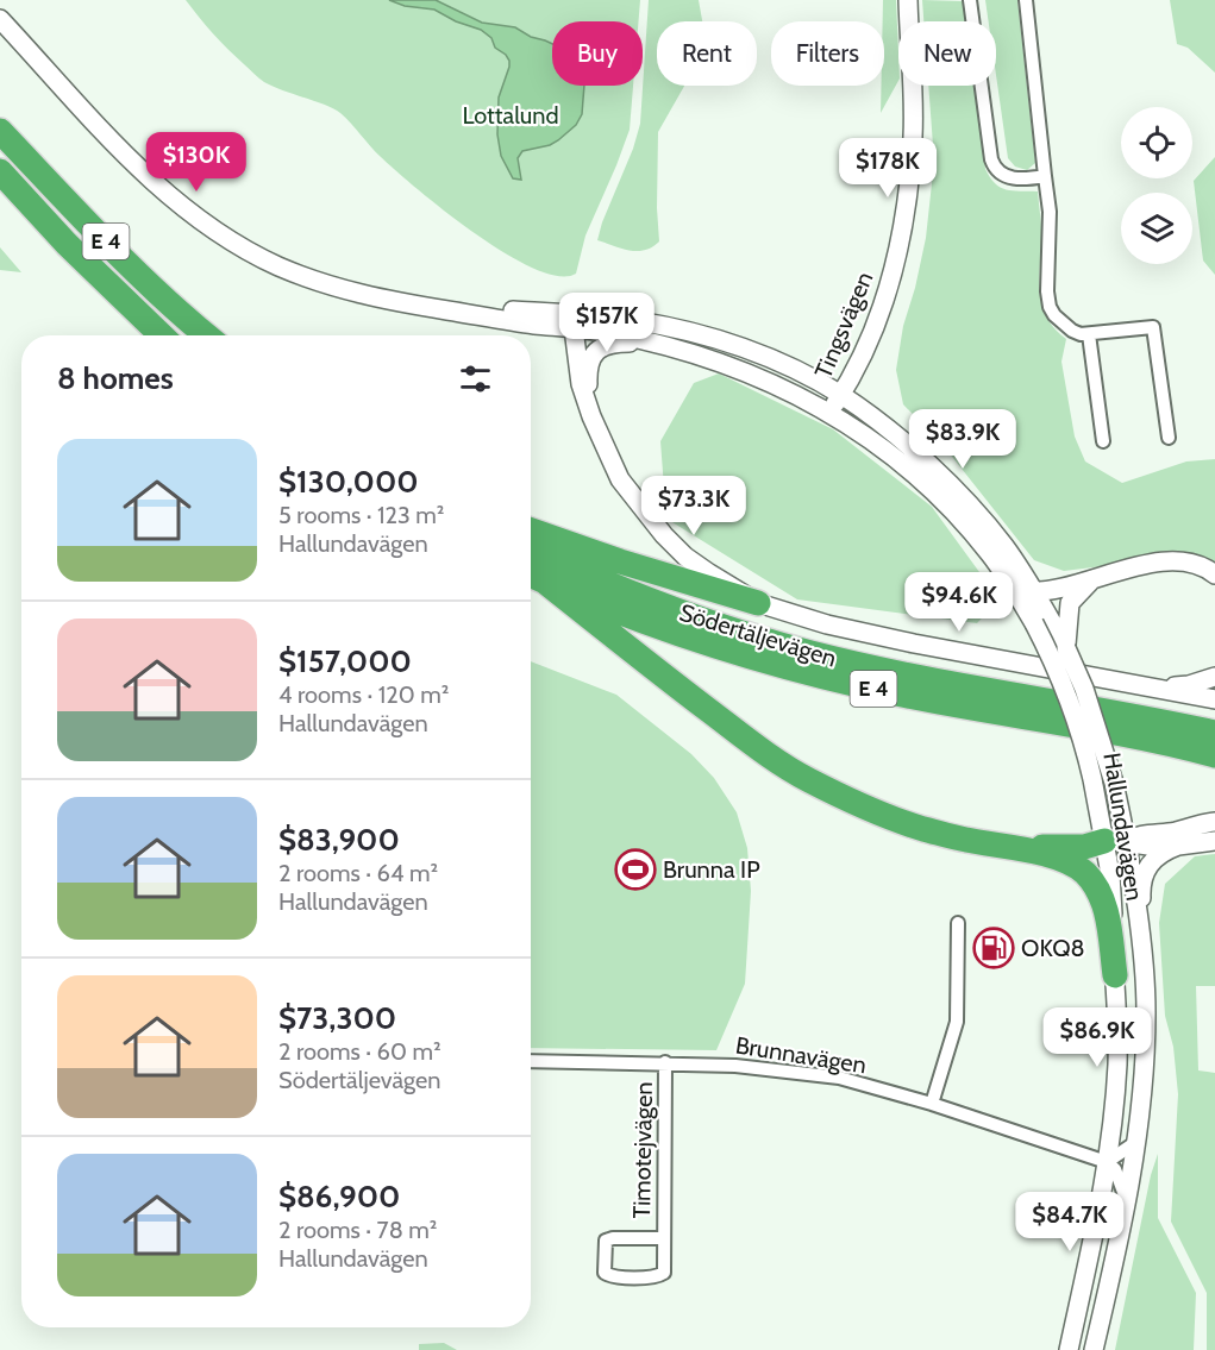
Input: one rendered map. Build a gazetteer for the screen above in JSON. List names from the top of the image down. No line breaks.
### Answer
{"streets":{"highway":["E 4","Södertäljevägen"],"main road":["Tingsvägen","Hallundavägen"],"street":["Brunnavägen","Timotejvägen"]},"crossings":[["Tingsvägen","Hallundavägen"],["Hallundavägen","Brunnavägen"],["Brunnavägen","Timotejvägen"]],"parks":["Lottalund"],"places":{"sports":["Brunna IP"],"fuel station":["OKQ8"]},"page":{"chip":["Buy","Rent","Filters","New"],"price":["$130K","$178K","$157K","$83.9K","$73.3K","$94.6K","$86.9K","$84.7K"],"heading":"8 homes","list":[{"name":"$130,000","note":"5 rooms · 123 m² · Hallundavägen"},{"name":"$157,000","note":"4 rooms · 120 m² · Hallundavägen"},{"name":"$83,900","note":"2 rooms · 64 m² · Hallundavägen"},{"name":"$73,300","note":"2 rooms · 60 m² · Södertäljevägen"},{"name":"$86,900","note":"2 rooms · 78 m² · Hallundavägen"}]}}
